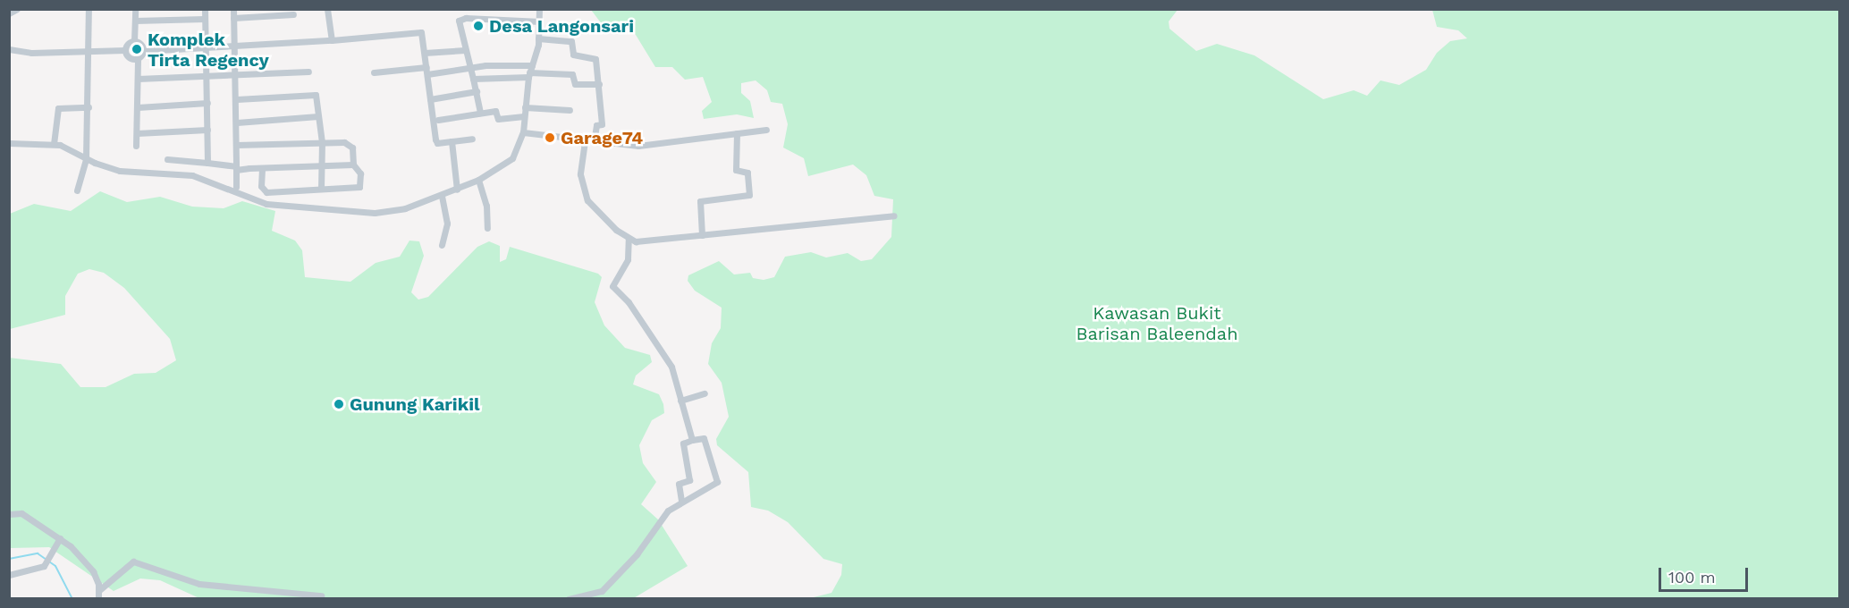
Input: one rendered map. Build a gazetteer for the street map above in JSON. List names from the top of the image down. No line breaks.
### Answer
{"parks":["Kawasan Bukit Barisan Baleendah"],"places":["Desa Langonsari","Komplek Tirta Regency","Garage74","Gunung Karikil"],"scale_bar":"100 m"}
